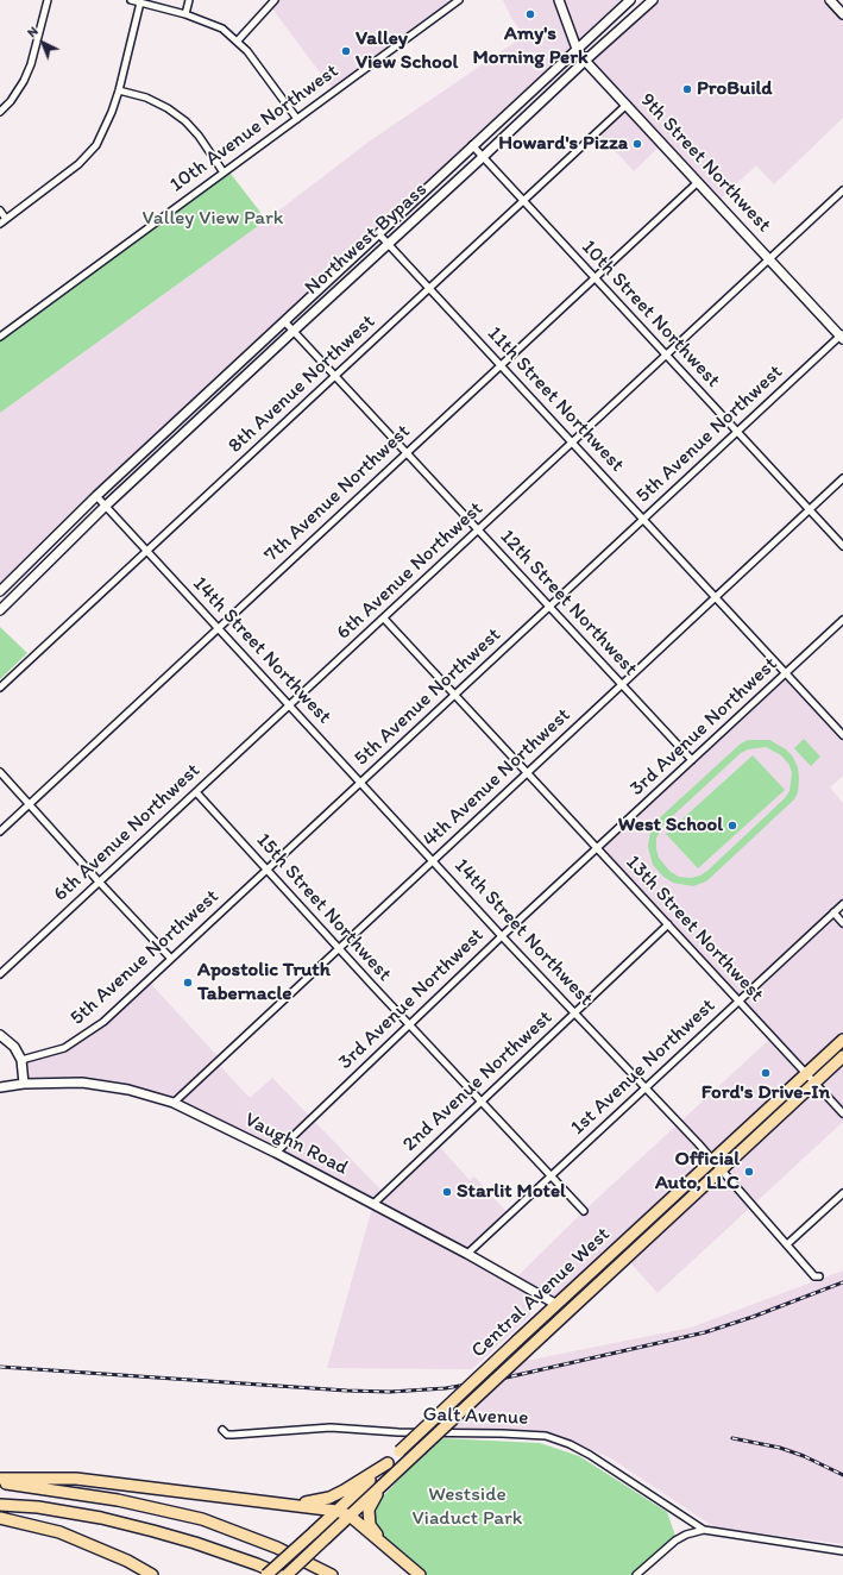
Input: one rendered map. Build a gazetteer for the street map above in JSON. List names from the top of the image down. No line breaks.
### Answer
{"streets":{"highway":["Central Avenue West"],"main road":["9th Street Northwest","Northwest Bypass","Vaughn Road"],"street":["10th Avenue Northwest","10th Street Northwest","8th Avenue Northwest","11th Street Northwest","5th Avenue Northwest","7th Avenue Northwest","6th Avenue Northwest","12th Street Northwest","14th Street Northwest","3rd Avenue Northwest","4th Avenue Northwest","15th Street Northwest","13th Street Northwest","1st Avenue Northwest","2nd Avenue Northwest","Galt Avenue"]},"crossings":[["9th Street Northwest","Northwest Bypass"],["9th Street Northwest","8th Avenue Northwest"],["9th Street Northwest","5th Avenue Northwest"],["9th Street Northwest","7th Avenue Northwest"],["9th Street Northwest","6th Avenue Northwest"],["Northwest Bypass","10th Street Northwest"],["Northwest Bypass","11th Street Northwest"],["Northwest Bypass","12th Street Northwest"],["Northwest Bypass","14th Street Northwest"],["10th Street Northwest","8th Avenue Northwest"],["10th Street Northwest","5th Avenue Northwest"],["10th Street Northwest","7th Avenue Northwest"],["10th Street Northwest","6th Avenue Northwest"],["10th Street Northwest","4th Avenue Northwest"],["8th Avenue Northwest","11th Street Northwest"],["8th Avenue Northwest","12th Street Northwest"],["8th Avenue Northwest","14th Street Northwest"],["11th Street Northwest","5th Avenue Northwest"],["11th Street Northwest","7th Avenue Northwest"],["11th Street Northwest","6th Avenue Northwest"],["11th Street Northwest","3rd Avenue Northwest"],["11th Street Northwest","4th Avenue Northwest"],["5th Avenue Northwest","12th Street Northwest"],["5th Avenue Northwest","14th Street Northwest"],["5th Avenue Northwest","15th Street Northwest"],["5th Avenue Northwest","13th Street Northwest"],["7th Avenue Northwest","12th Street Northwest"],["7th Avenue Northwest","14th Street Northwest"],["6th Avenue Northwest","12th Street Northwest"],["6th Avenue Northwest","14th Street Northwest"],["6th Avenue Northwest","15th Street Northwest"],["6th Avenue Northwest","13th Street Northwest"],["12th Street Northwest","3rd Avenue Northwest"],["12th Street Northwest","4th Avenue Northwest"],["14th Street Northwest","3rd Avenue Northwest"],["14th Street Northwest","4th Avenue Northwest"],["14th Street Northwest","1st Avenue Northwest"],["14th Street Northwest","2nd Avenue Northwest"],["14th Street Northwest","Central Avenue West"],["3rd Avenue Northwest","15th Street Northwest"],["3rd Avenue Northwest","13th Street Northwest"],["3rd Avenue Northwest","Vaughn Road"],["4th Avenue Northwest","15th Street Northwest"],["4th Avenue Northwest","13th Street Northwest"],["4th Avenue Northwest","Vaughn Road"],["15th Street Northwest","1st Avenue Northwest"],["15th Street Northwest","2nd Avenue Northwest"],["13th Street Northwest","1st Avenue Northwest"],["13th Street Northwest","2nd Avenue Northwest"],["13th Street Northwest","Central Avenue West"],["1st Avenue Northwest","Vaughn Road"],["2nd Avenue Northwest","Vaughn Road"],["Vaughn Road","Central Avenue West"]],"parks":["Valley View Park","Westside Viaduct Park"],"places":["Amy's Morning Perk","Valley View School","ProBuild","Howard's Pizza","West School","Apostolic Truth Tabernacle","Ford's Drive-In","Official Auto, LLC","Starlit Motel"],"north":"top left"}
